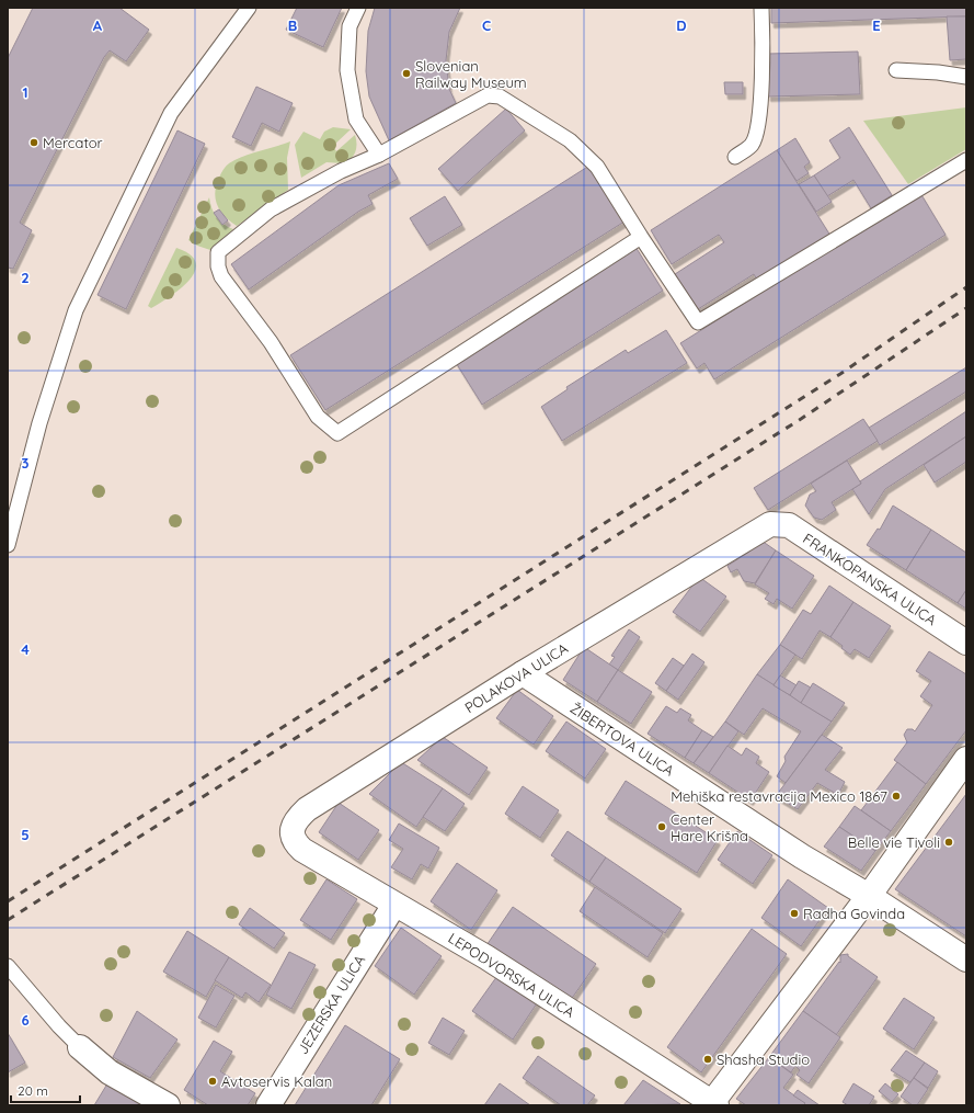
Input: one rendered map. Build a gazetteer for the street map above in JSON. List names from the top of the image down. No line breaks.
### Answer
{"streets":{"street":["FRANKOPANSKA ULICA","POLAKOVA ULICA","ŽIBERTOVA ULICA","LEPODVORSKA ULICA","JEZERSKA ULICA"]},"crossings":[["FRANKOPANSKA ULICA","POLAKOVA ULICA"],["POLAKOVA ULICA","ŽIBERTOVA ULICA"],["POLAKOVA ULICA","LEPODVORSKA ULICA"],["LEPODVORSKA ULICA","JEZERSKA ULICA"]],"places":["Slovenian Railway Museum","Mercator","Mehiška restavracija Mexico 1867","Center Hare Krišna","Belle vie Tivoli","Radha Govinda","Shasha Studio","Avtoservis Kalan"],"scale_bar":"20 m","grid":{"columns":["A","B","C","D","E"],"rows":["1","2","3","4","5","6"]}}
